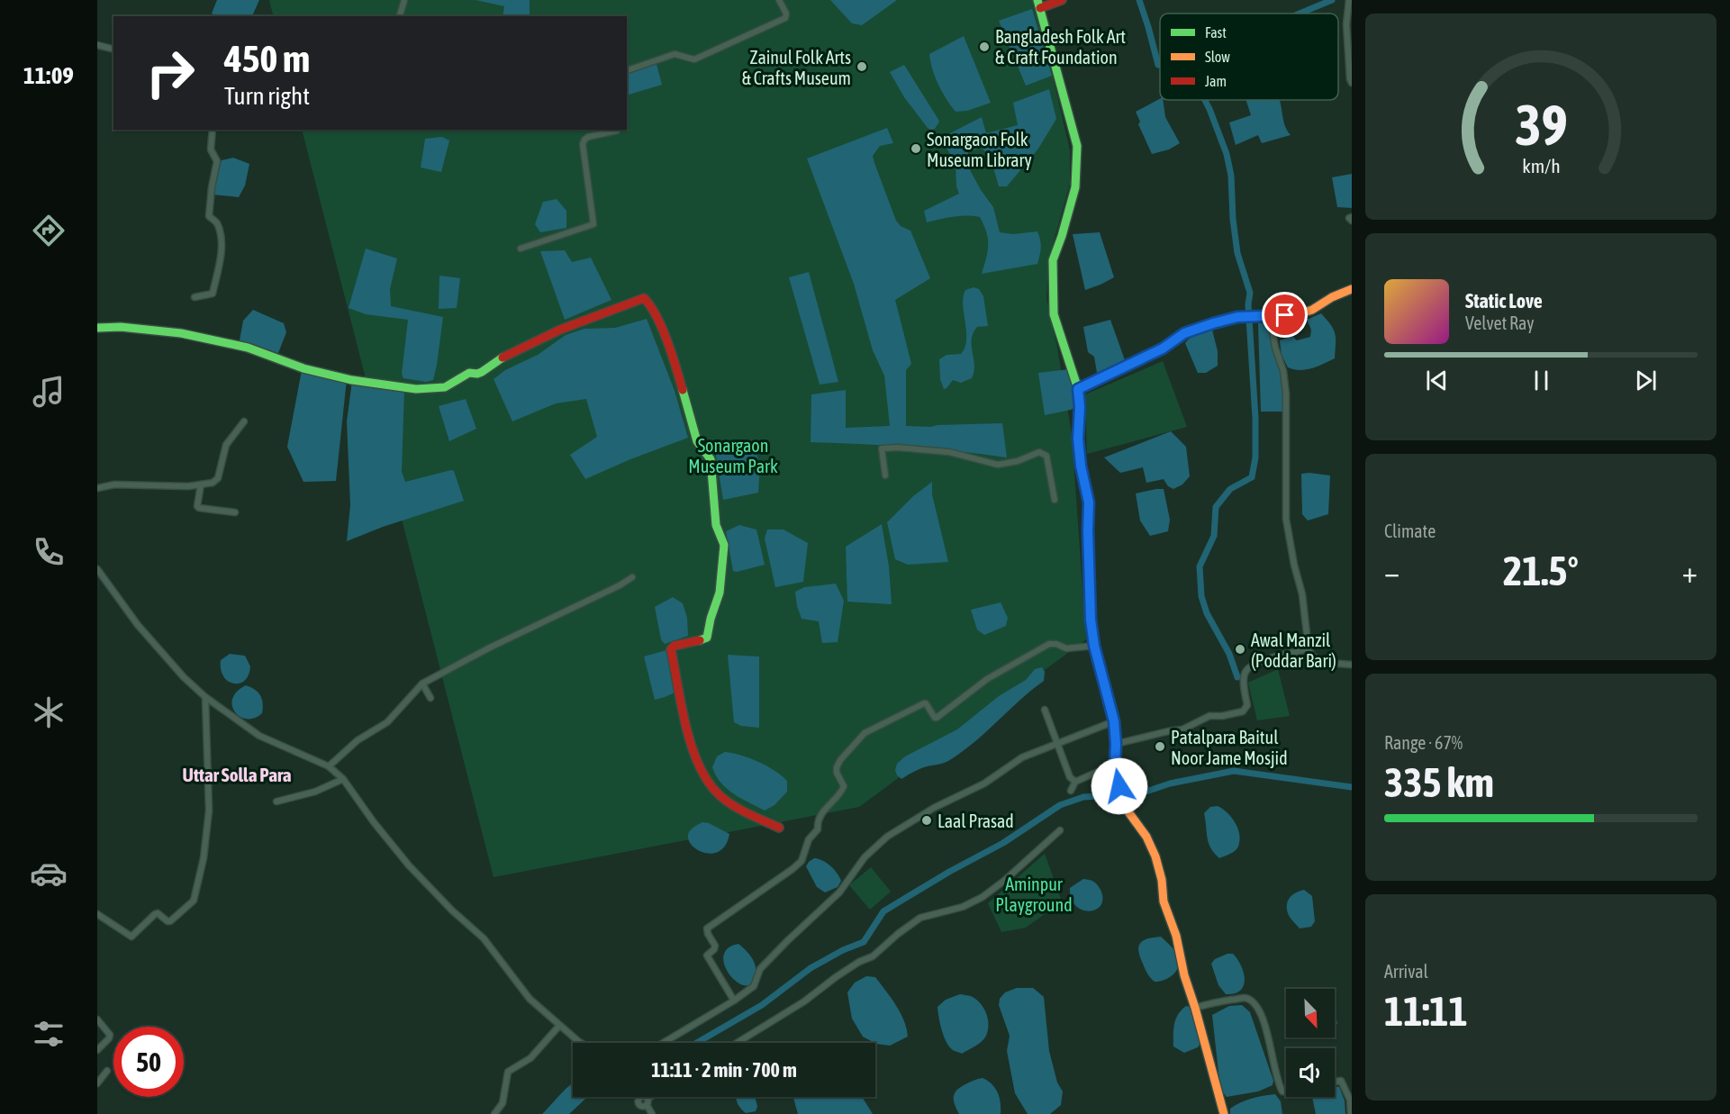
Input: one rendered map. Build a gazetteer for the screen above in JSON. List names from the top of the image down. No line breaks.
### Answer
{"districts":["Uttar Solla Para"],"parks":["Sonargaon Museum Park","Aminpur Playground"],"places":["Bangladesh Folk Art & Craft Foundation","Zainul Folk Arts & Crafts Museum","Sonargaon Folk Museum Library","Awal Manzil (Poddar Bari)","Patalpara Baitul Noor Jame Mosjid","Laal Prasad"],"legend":["Fast","Slow","Jam"],"north":"bottom right","page":{"tabs":"11:09","turn":["450 m","Turn right"],"song":["Static Love","Velvet Ray"],"tile":["Climate",["Range · 67%","335 km"],["Arrival","11:11"]],"heat":["−","21.5°","+"],"limit":"50","trip":"11:11 · 2 min · 700 m","gauge":["39","km/h"]}}
